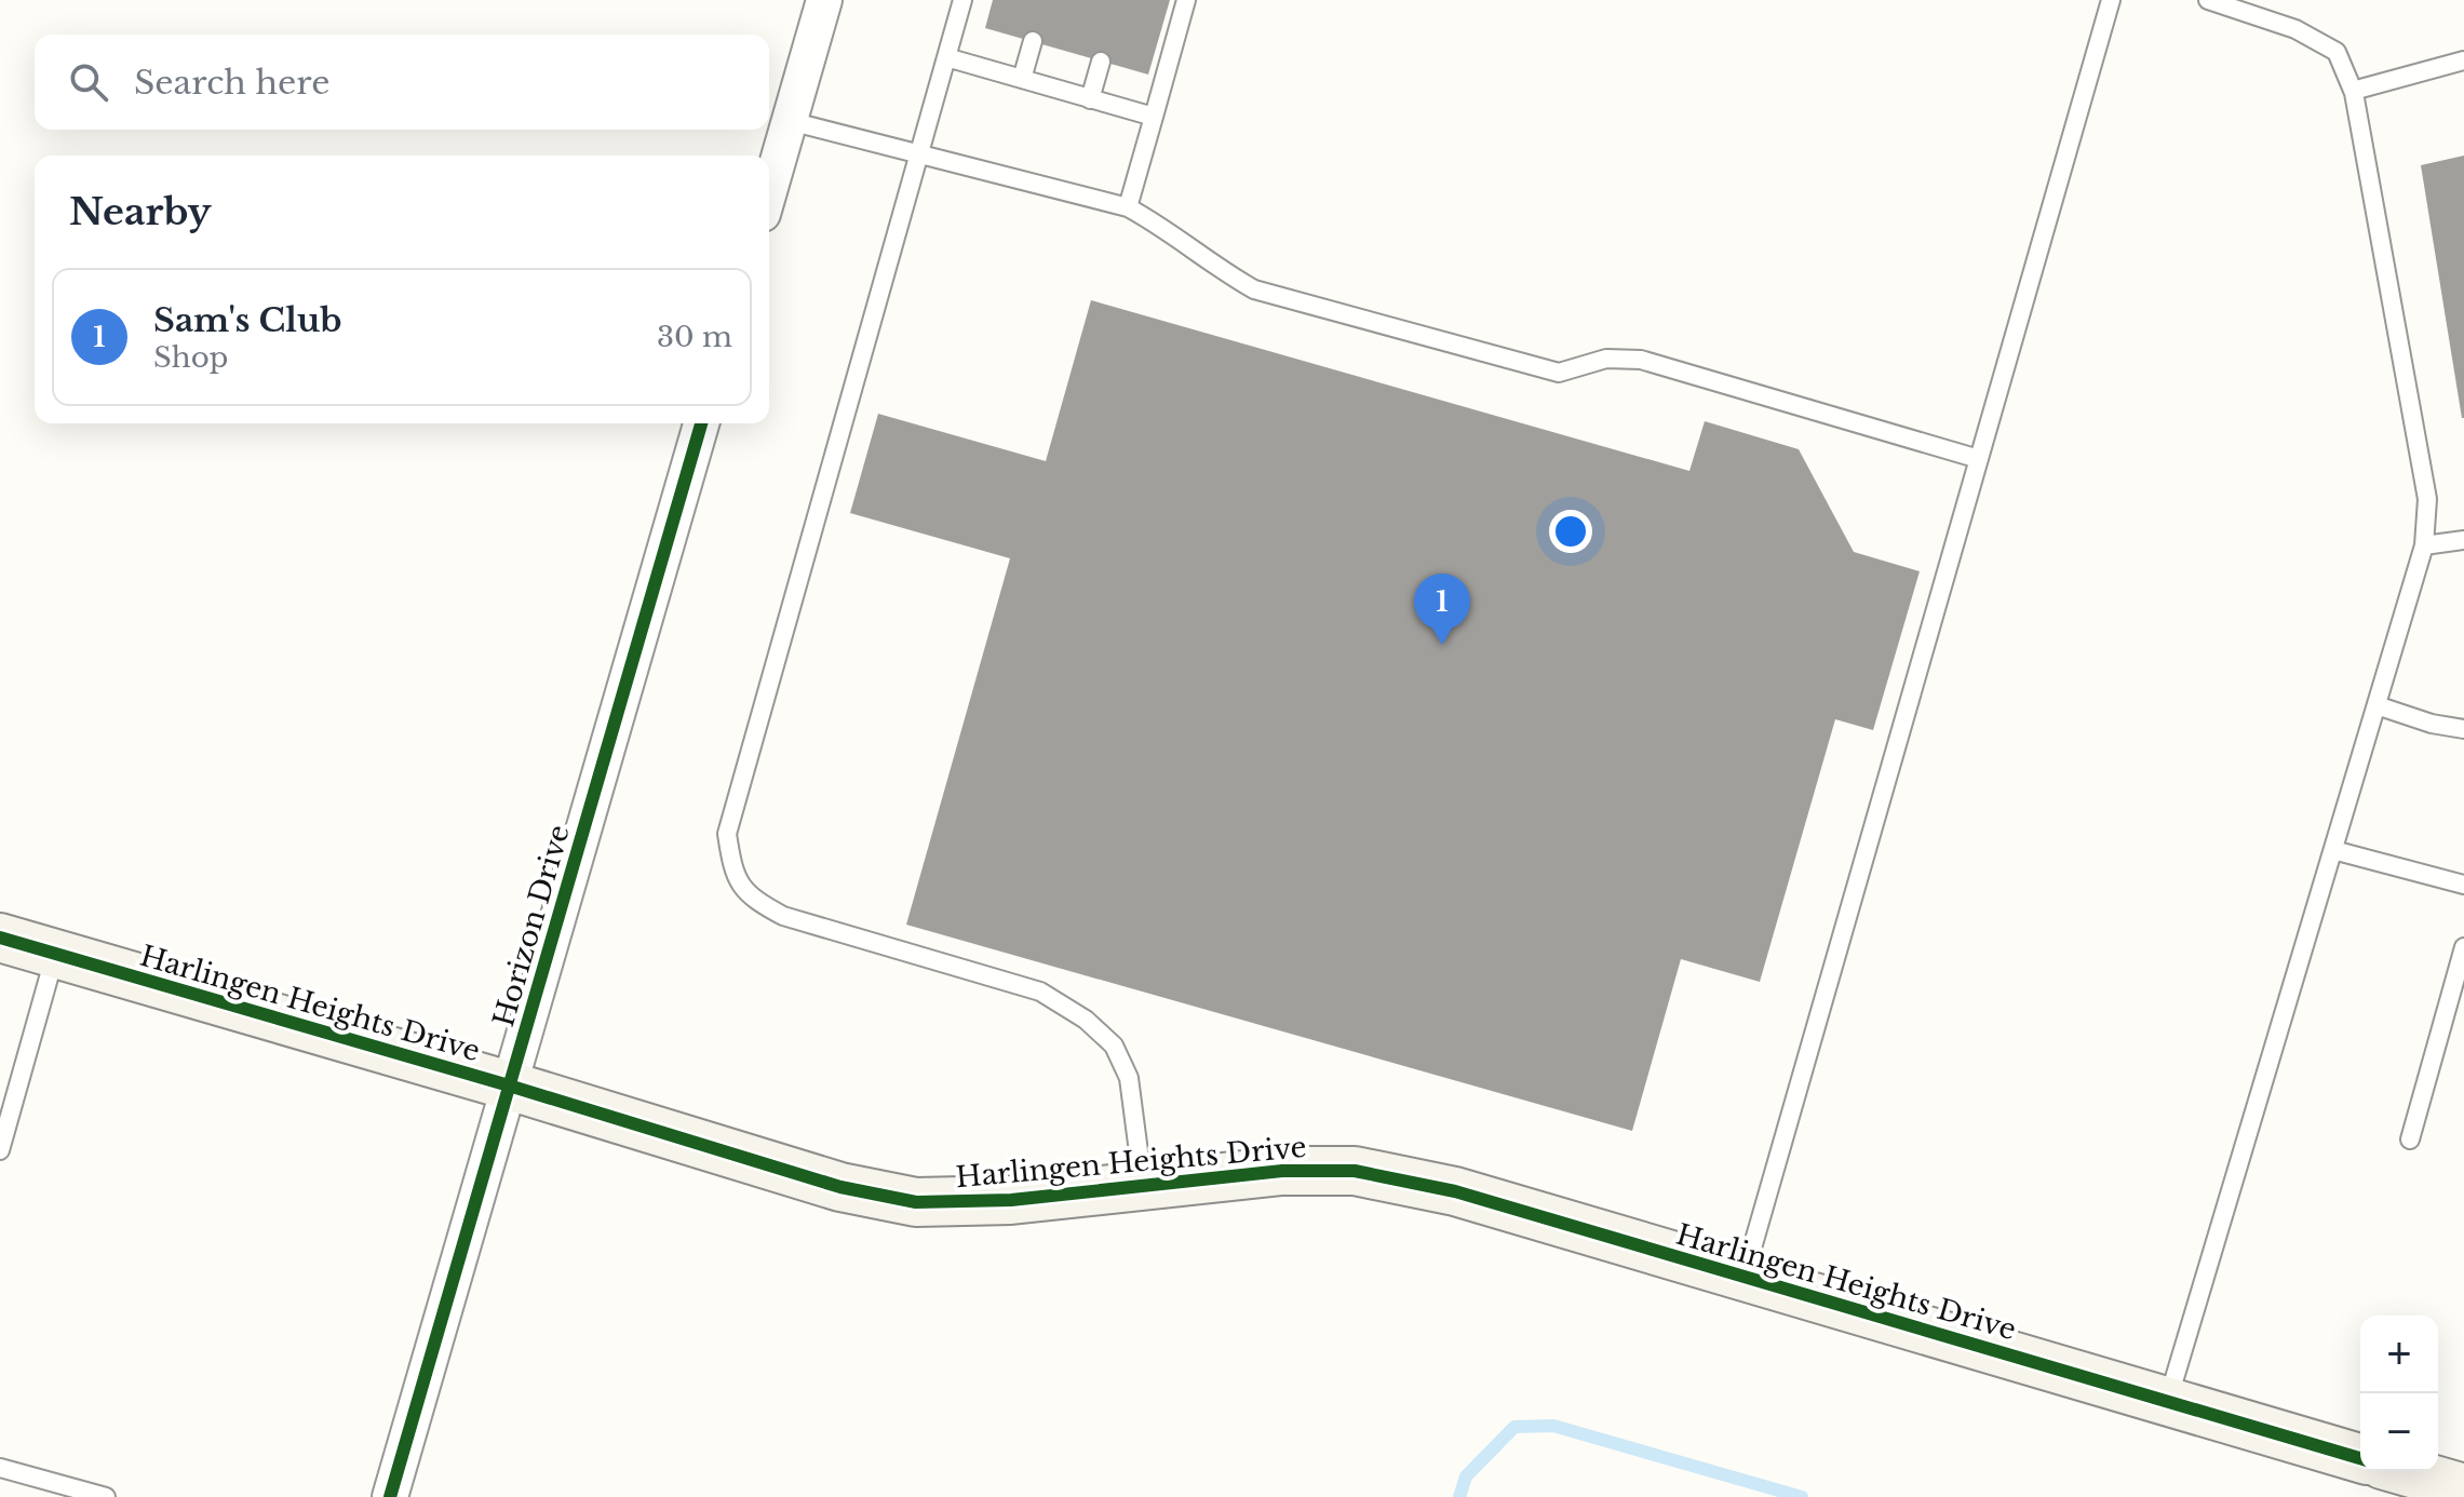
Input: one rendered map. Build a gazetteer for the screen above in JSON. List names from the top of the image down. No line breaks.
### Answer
{"streets":{"street":["Horizon Drive","Harlingen Heights Drive"]},"crossings":[["Horizon Drive","Harlingen Heights Drive"]],"page":{"search":"Search here","heading":"Nearby","list":[{"mark":"1","name":"Sam's Club","note":"Shop","value":"30 m"}],"pins":"1","map_buttons":["+","−"]}}
